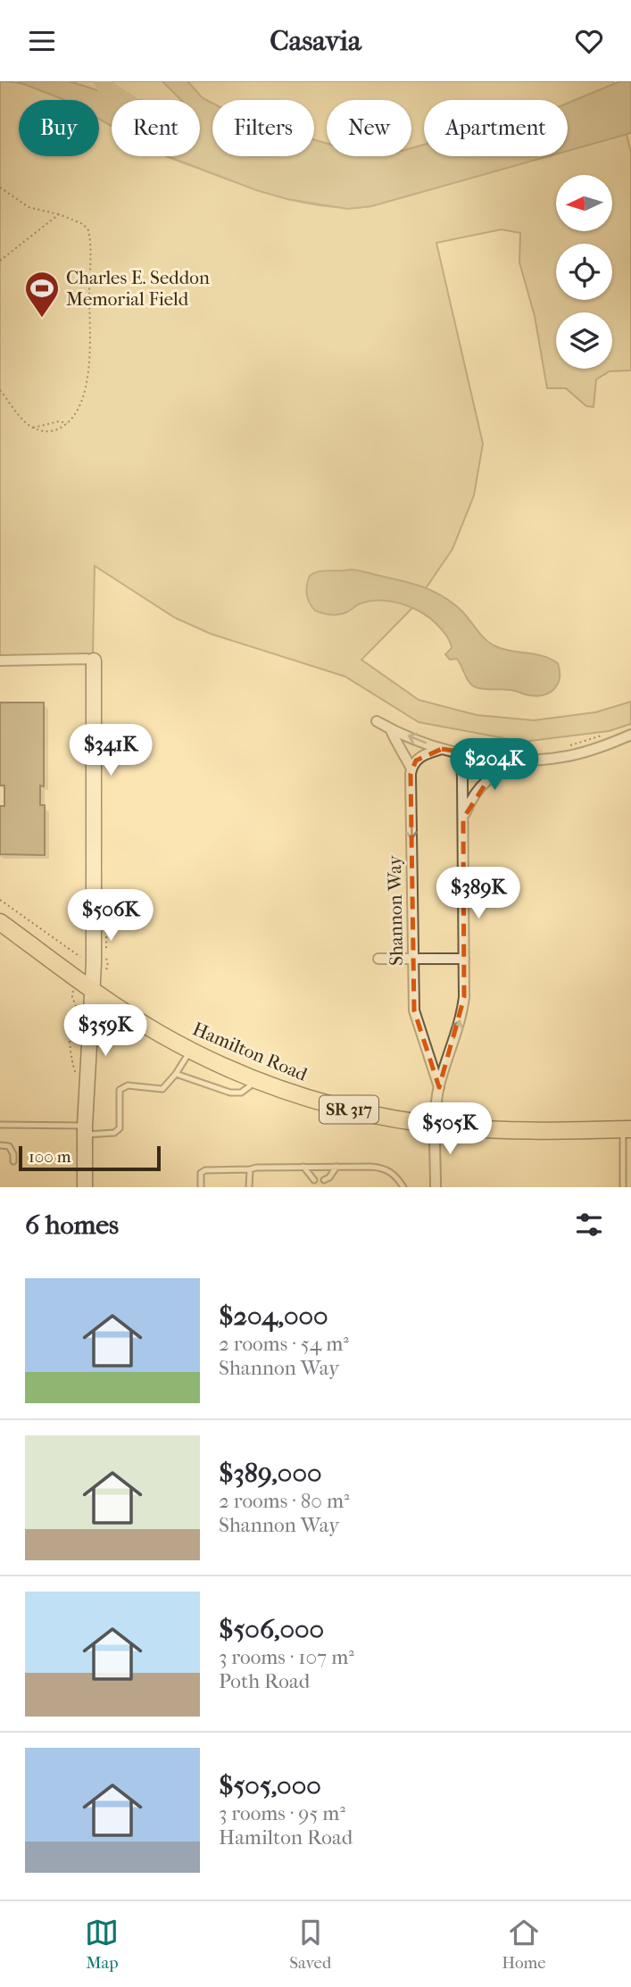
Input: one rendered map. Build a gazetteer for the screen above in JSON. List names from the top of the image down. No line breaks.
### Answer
{"streets":{"main road":["Hamilton Road","SR 317"],"street":["Shannon Way"]},"crossings":[["Shannon Way","Hamilton Road"]],"places":{"sports":["Charles E. Seddon Memorial Field"]},"scale_bar":"100 m","north":"left","page":{"header":"Casavia","chip":["Buy","Rent","Filters","New","Apartment"],"price":["$341K","$204K","$389K","$506K","$359K","$505K"],"scale":"100 m","heading":"6 homes","list":[{"name":"$204,000","note":"2 rooms · 54 m² · Shannon Way"},{"name":"$389,000","note":"2 rooms · 80 m² · Shannon Way"},{"name":"$506,000","note":"3 rooms · 107 m² · Poth Road"},{"name":"$505,000","note":"3 rooms · 95 m² · Hamilton Road"}],"tabs":["Map","Saved","Home"]}}
